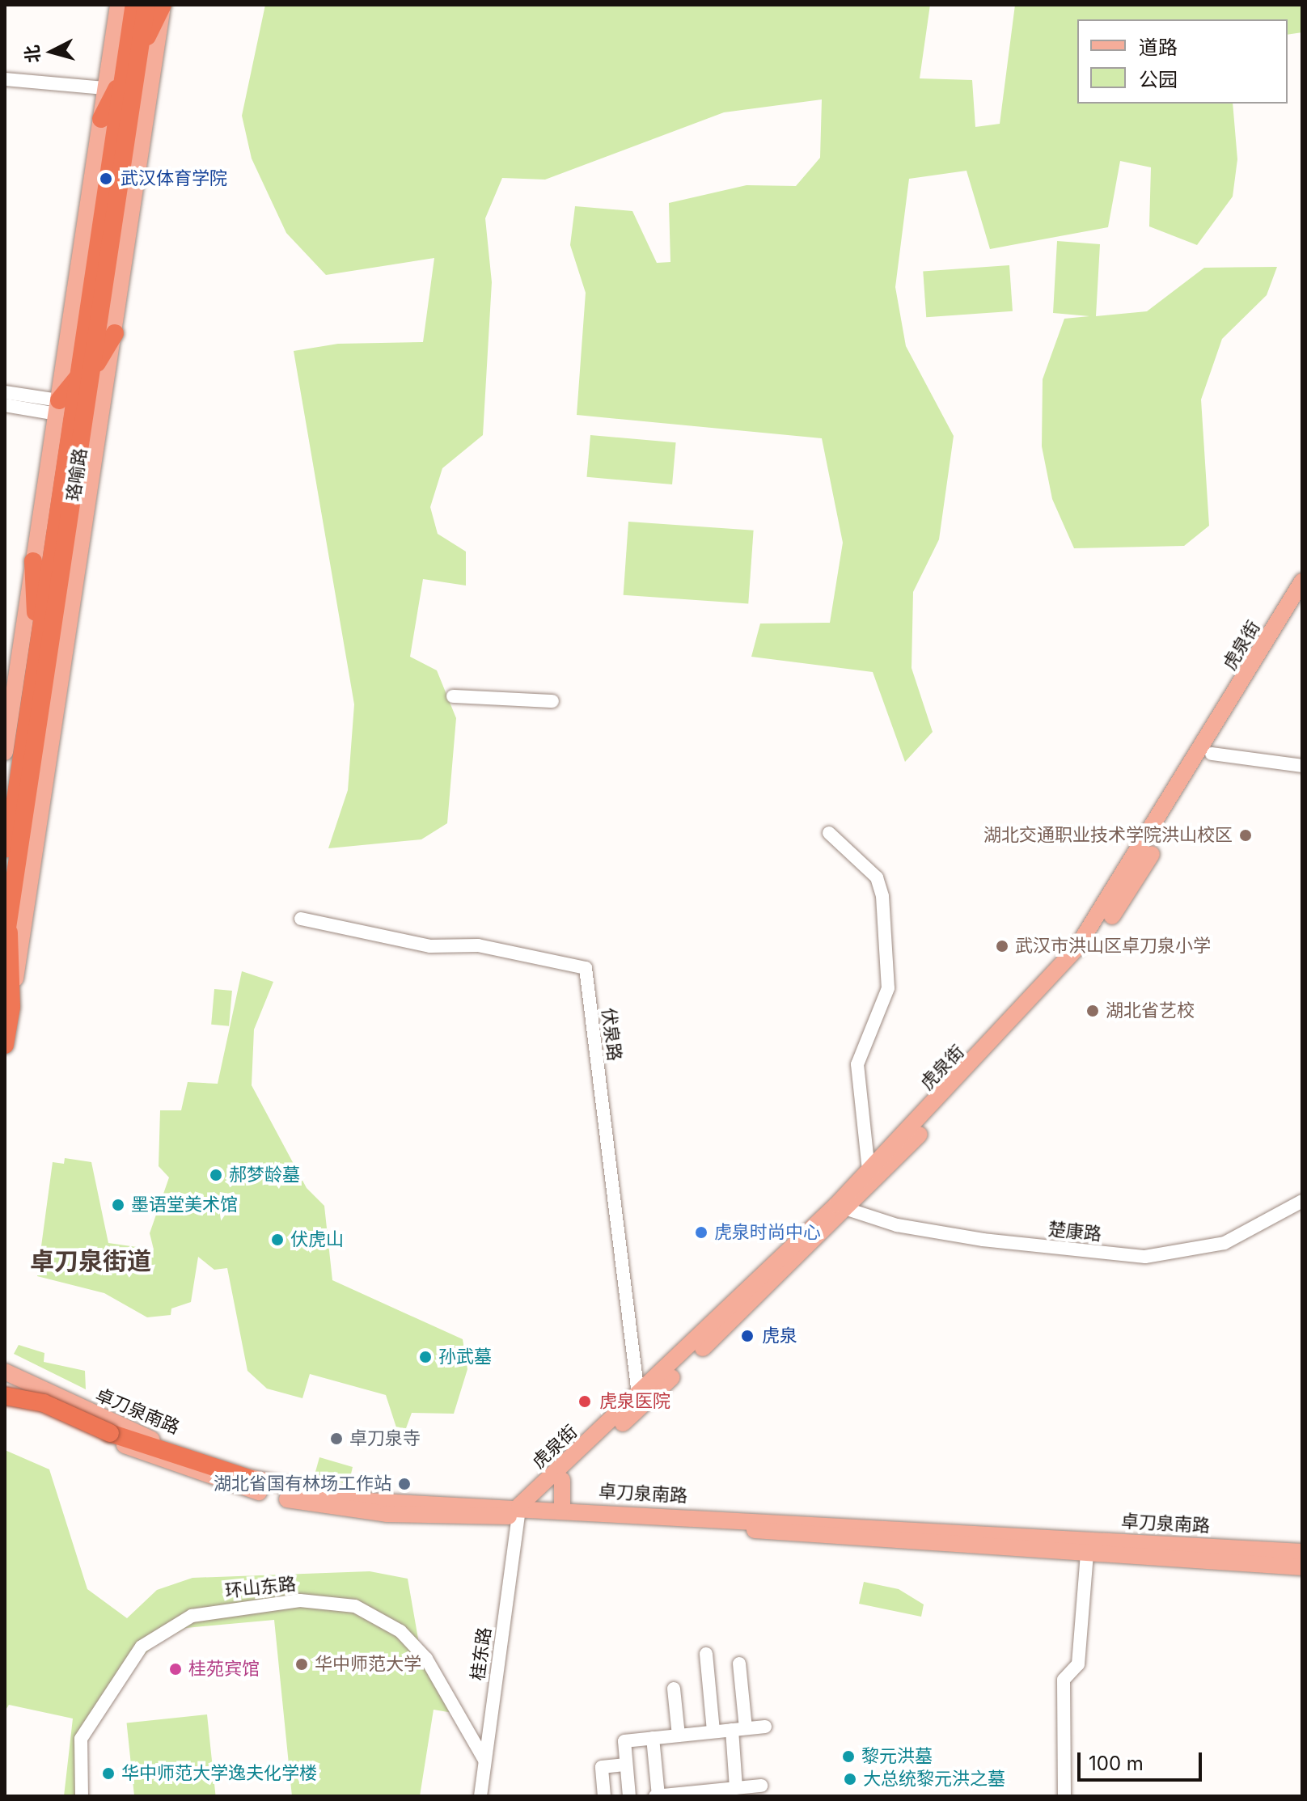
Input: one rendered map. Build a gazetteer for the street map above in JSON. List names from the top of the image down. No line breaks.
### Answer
{"streets":{"highway":["珞喻路"],"main road":["虎泉街","卓刀泉南路"],"street":["伏泉路","楚康路","环山东路","桂东路"]},"crossings":[["虎泉街","伏泉路"],["虎泉街","楚康路"],["虎泉街","卓刀泉南路"],["虎泉街","桂东路"],["卓刀泉南路","桂东路"],["环山东路","桂东路"]],"districts":["卓刀泉街道"],"places":["武汉体育学院","湖北交通职业技术学院洪山校区","武汉市洪山区卓刀泉小学","湖北省艺校","郝梦龄墓","墨语堂美术馆","虎泉时尚中心","伏虎山","虎泉","孙武墓","虎泉医院","卓刀泉寺","湖北省国有林场工作站","华中师范大学","桂苑宾馆","黎元洪墓","华中师范大学逸夫化学楼","大总统黎元洪之墓"],"legend":["道路","公园"],"scale_bar":"100 m","north":"left"}
